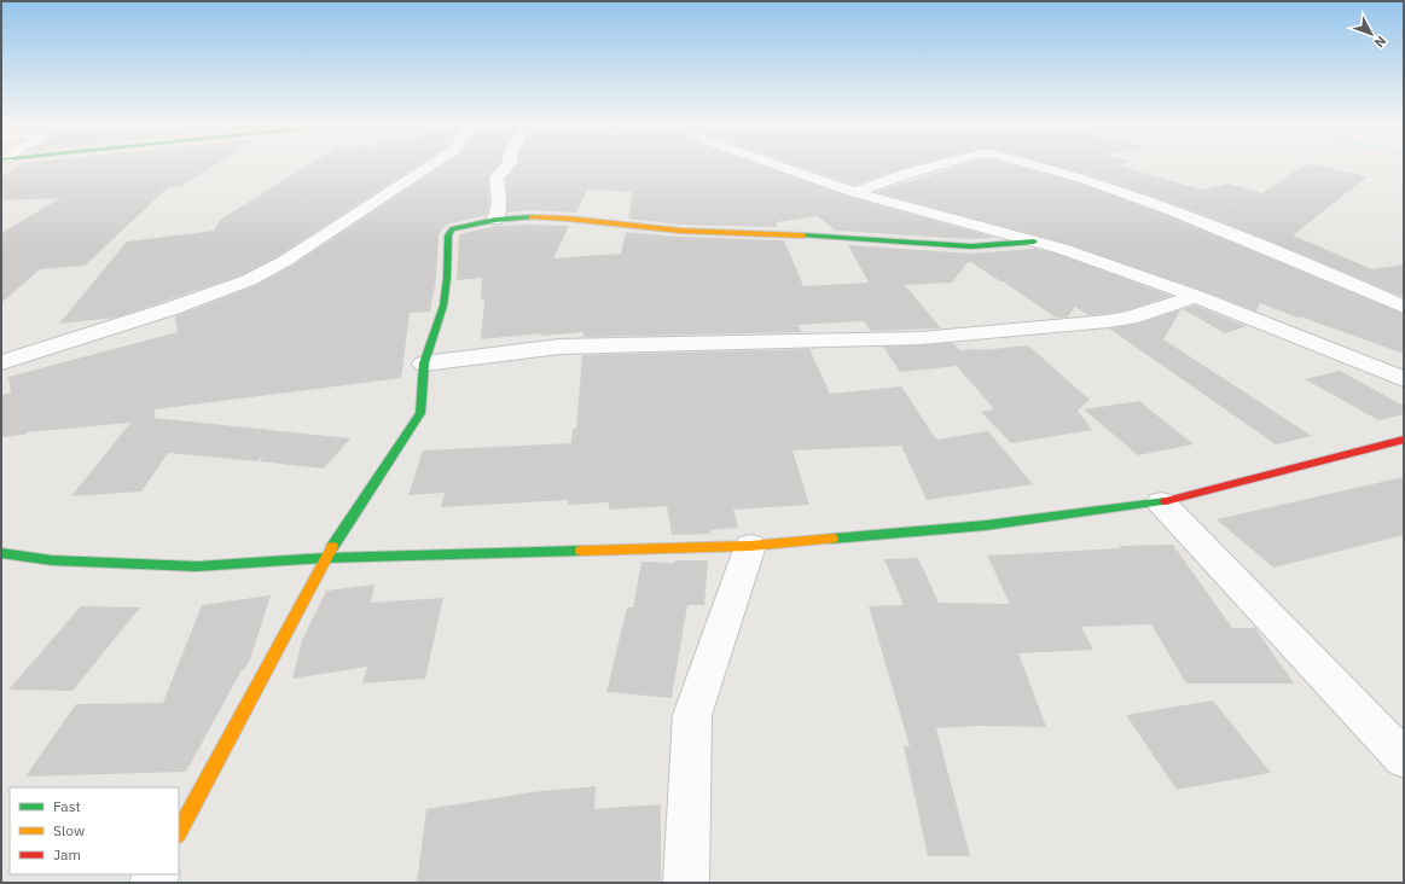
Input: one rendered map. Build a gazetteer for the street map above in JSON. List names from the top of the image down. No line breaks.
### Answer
{"legend":["Fast","Slow","Jam"],"north":"bottom right"}
